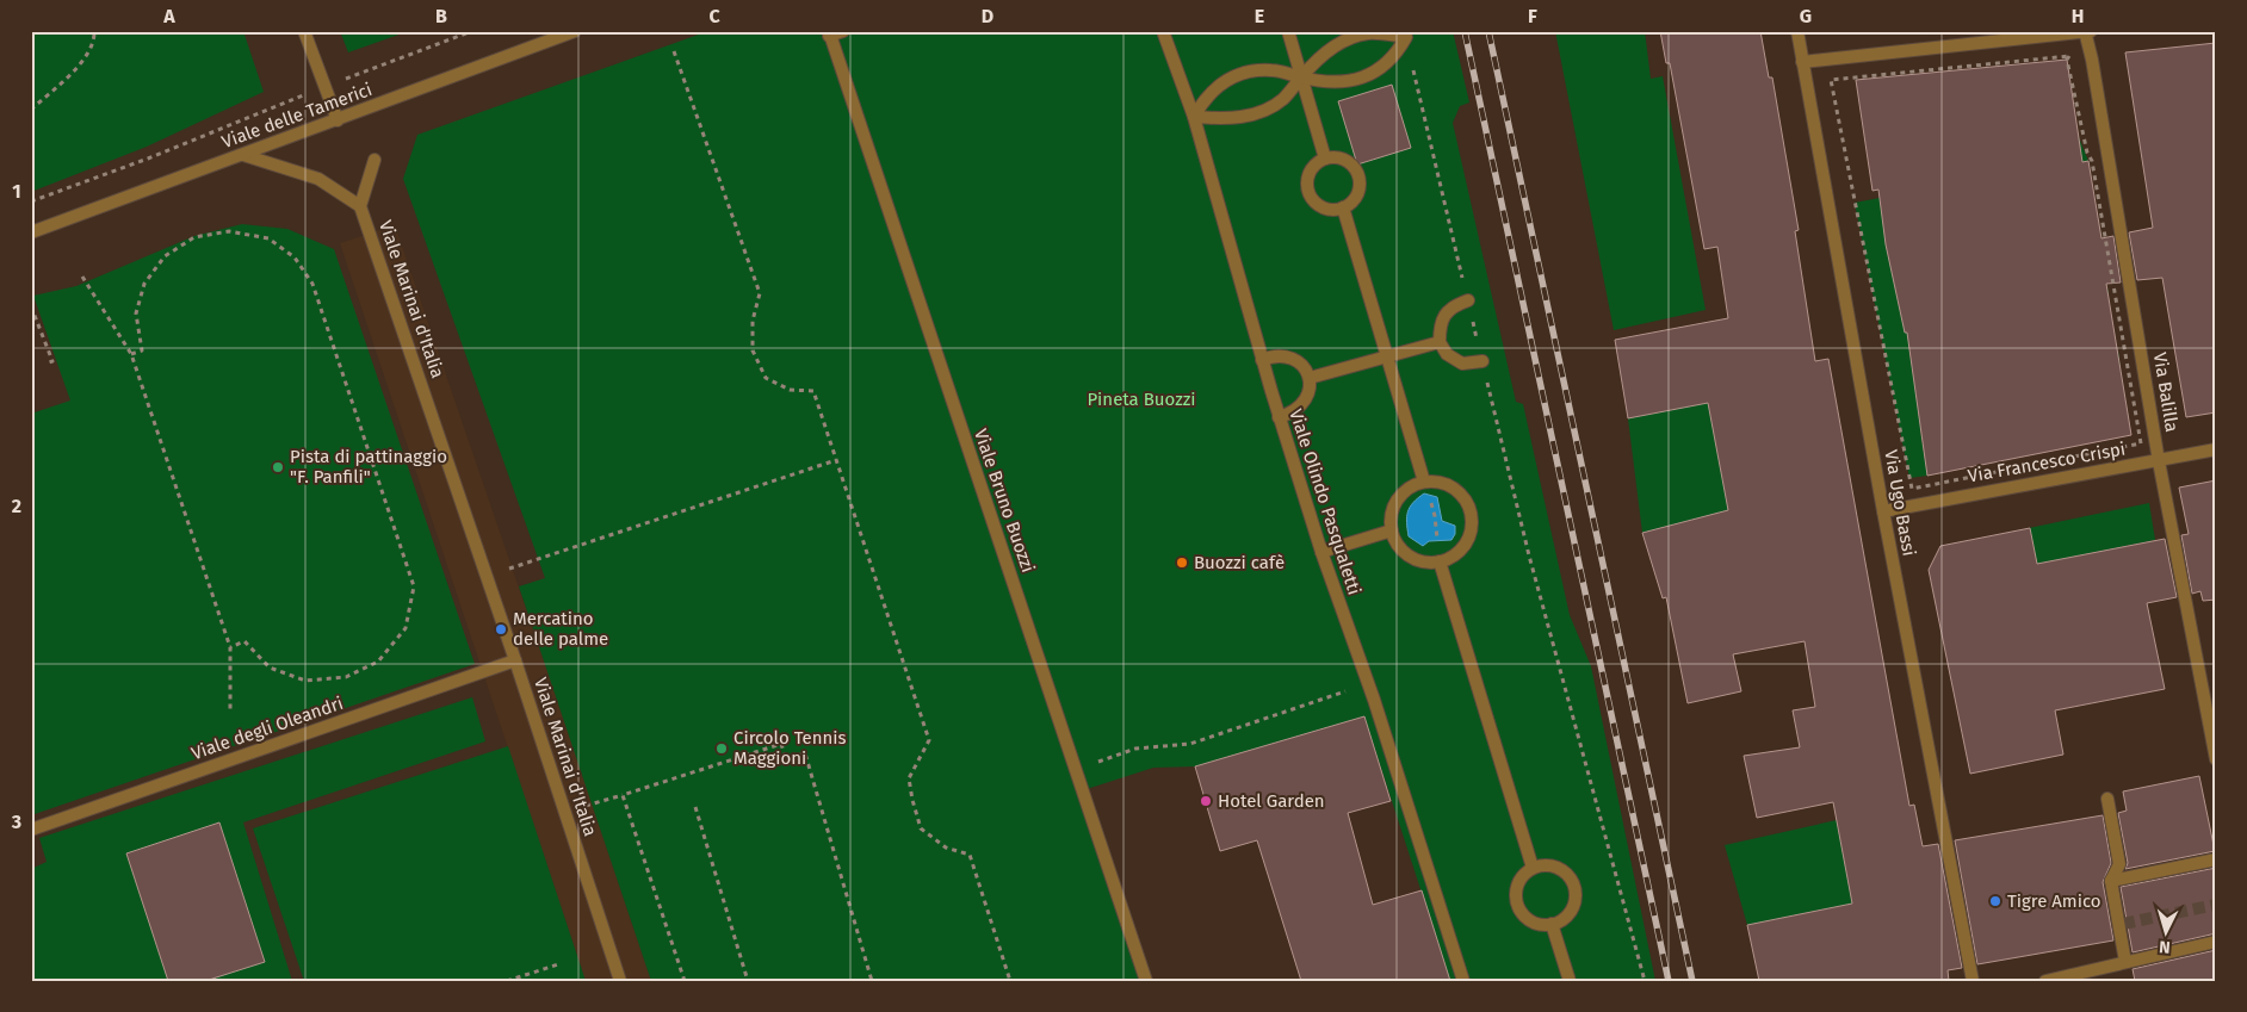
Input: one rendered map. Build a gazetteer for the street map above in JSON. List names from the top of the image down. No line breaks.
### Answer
{"streets":{"street":["Viale delle Tamerici","Viale Marinai d'Italia","Via Balilla","Via Francesco Crispi","Viale Bruno Buozzi","Viale Olindo Pasqualetti","Via Ugo Bassi","Viale degli Oleandri"]},"crossings":[["Viale delle Tamerici","Viale Marinai d'Italia"],["Viale Marinai d'Italia","Viale degli Oleandri"],["Via Balilla","Via Francesco Crispi"],["Via Francesco Crispi","Via Ugo Bassi"]],"parks":["Pineta Buozzi"],"places":["Pista di pattinaggio \"F. Panfili\"","Buozzi cafè","Mercatino delle palme","Circolo Tennis Maggioni","Hotel Garden","Tigre Amico"],"north":"bottom","grid":{"columns":["A","B","C","D","E","F","G","H"],"rows":["1","2","3"]}}
